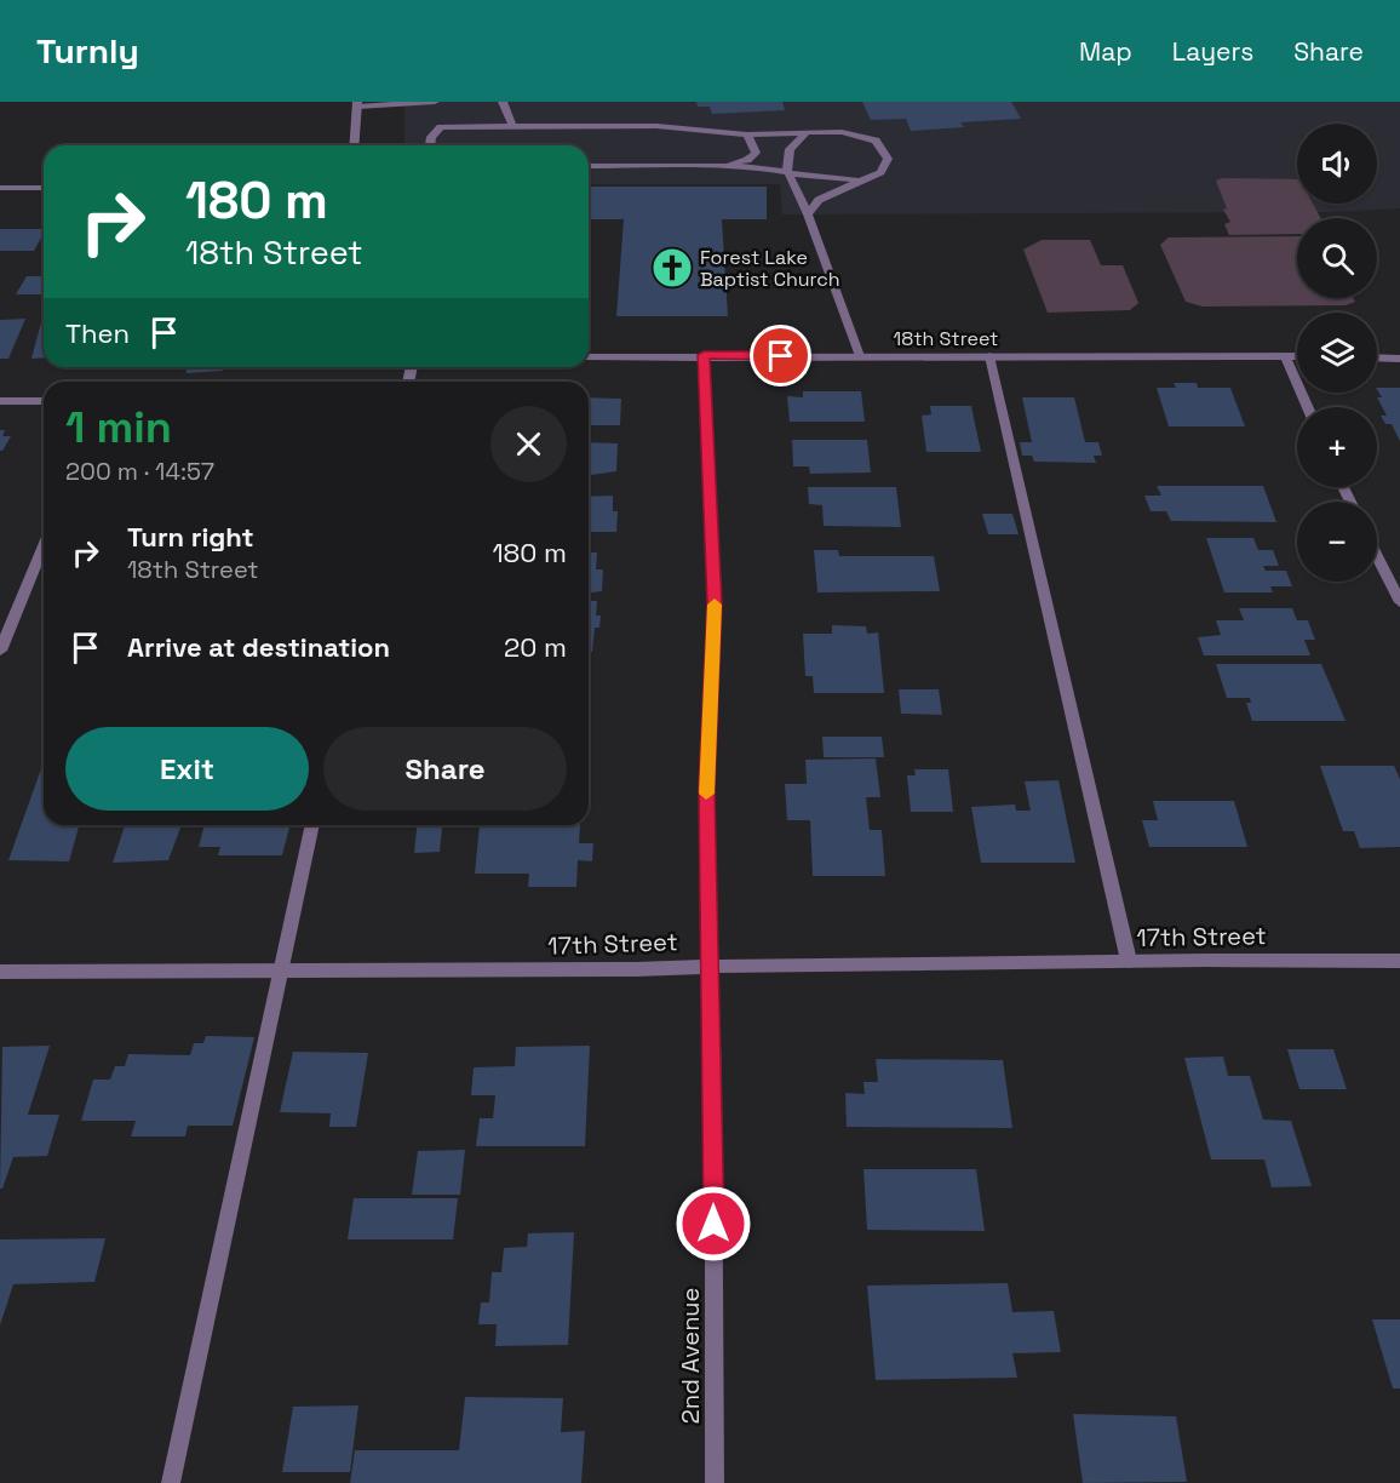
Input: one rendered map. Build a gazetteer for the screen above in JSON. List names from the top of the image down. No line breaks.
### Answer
{"streets":{"street":["18th Street","17th Street","2nd Avenue"]},"crossings":[["18th Street","2nd Avenue"],["17th Street","2nd Avenue"]],"places":{"church":["Forest Lake Baptist Church"]},"page":{"header":"Turnly","nav":["Map","Layers","Share"],"map_buttons":["+","−"],"turn":["180 m","18th Street"],"then":"Then","heading":["1 min","200 m · 14:57"],"list":[{"name":"Turn right","note":"18th Street","value":"180 m"},{"name":"Arrive at destination","value":"20 m"}],"buttons":["Exit","Share"]}}
